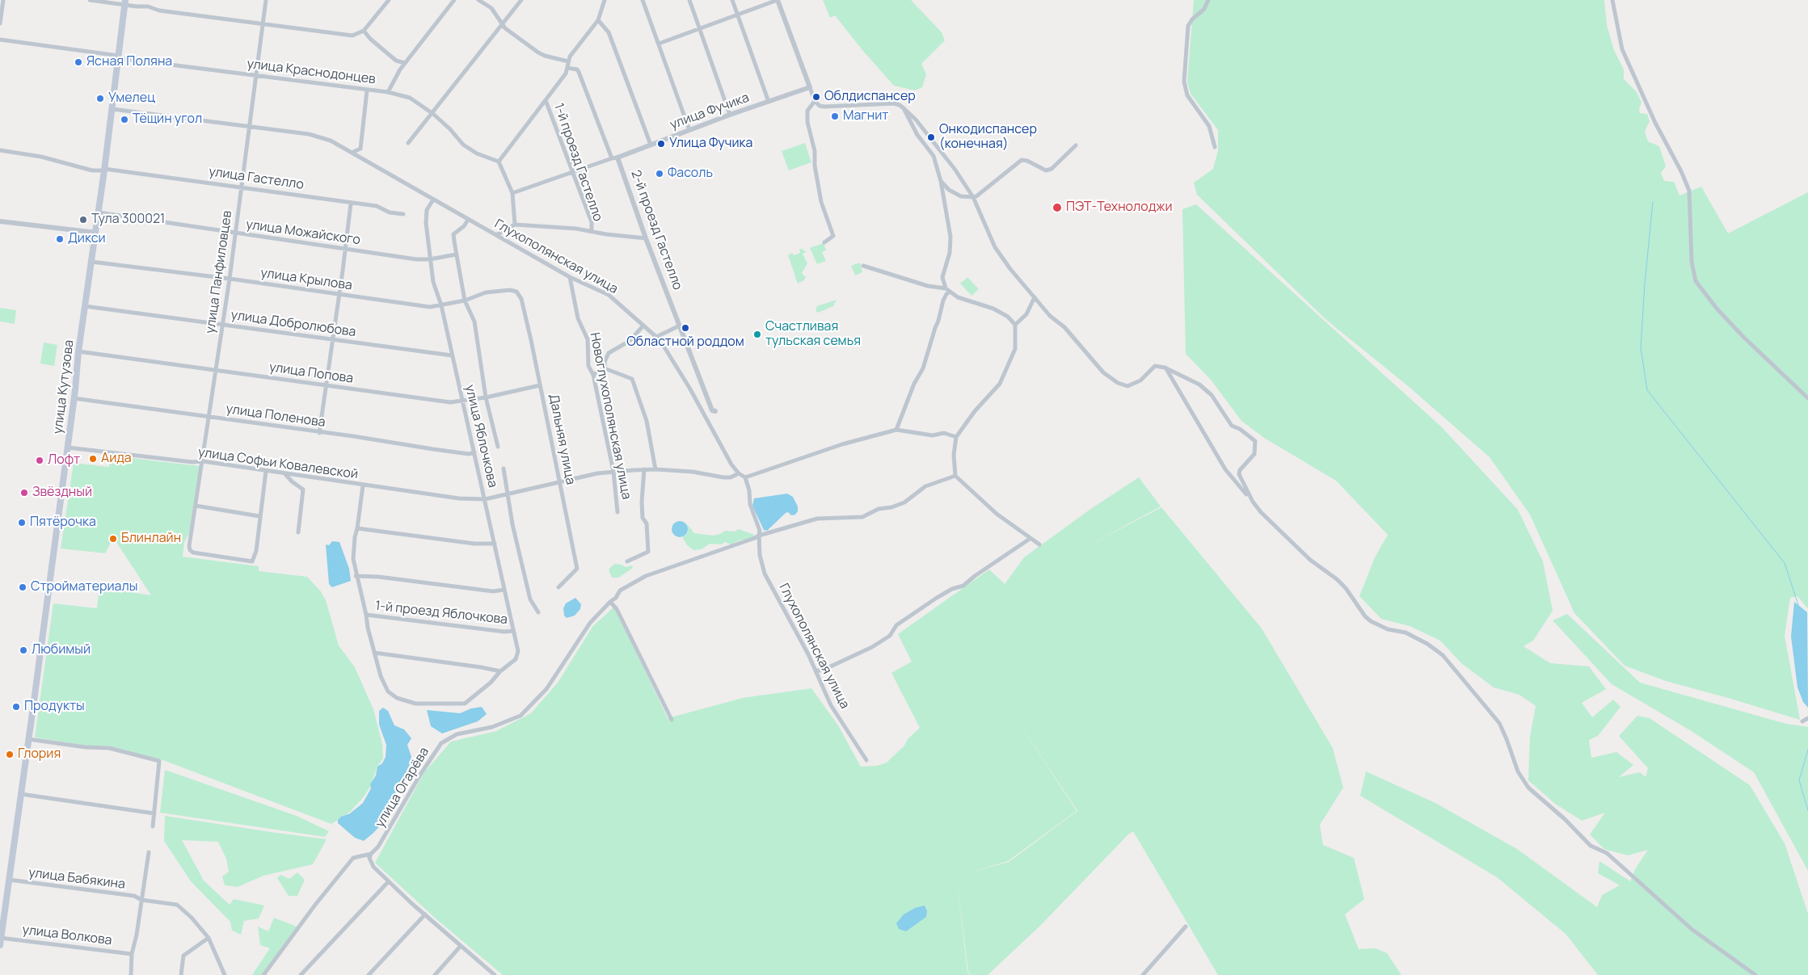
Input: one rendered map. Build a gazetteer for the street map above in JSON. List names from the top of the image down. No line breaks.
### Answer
{"streets":{"main road":["улица Кутузова"],"street":["улица Краснодонцев","улица Фучика","1-й проезд Гастелло","улица Гастелло","2-й проезд Гастелло","улица Можайского","Глухополянская улица","улица Панфиловцев","улица Крылова","улица Добролюбова","улица Попова","улица Поленова","Новоглухополянская улица","улица Яблочкова","Дальняя улица","улица Софьи Ковалевской","1-й проезд Яблочкова","улица Огарёва","улица Бабякина","улица Волкова"]},"crossings":[["улица Краснодонцев","улица Панфиловцев"],["улица Краснодонцев","улица Кутузова"],["улица Фучика","2-й проезд Гастелло"],["улица Гастелло","улица Панфиловцев"],["улица Гастелло","улица Кутузова"],["улица Можайского","улица Панфиловцев"],["улица Можайского","улица Кутузова"],["улица Можайского","улица Яблочкова"],["Глухополянская улица","улица Панфиловцев"],["Глухополянская улица","улица Кутузова"],["Глухополянская улица","Новоглухополянская улица"],["Глухополянская улица","улица Яблочкова"],["Глухополянская улица","улица Софьи Ковалевской"],["Глухополянская улица","улица Огарёва"],["улица Панфиловцев","улица Крылова"],["улица Панфиловцев","улица Добролюбова"],["улица Панфиловцев","улица Попова"],["улица Панфиловцев","улица Поленова"],["улица Панфиловцев","улица Софьи Ковалевской"],["улица Крылова","улица Кутузова"],["улица Крылова","улица Яблочкова"],["улица Крылова","Дальняя улица"],["улица Добролюбова","улица Кутузова"],["улица Добролюбова","улица Яблочкова"],["улица Попова","улица Кутузова"],["улица Попова","улица Яблочкова"],["улица Попова","Дальняя улица"],["улица Кутузова","улица Поленова"],["улица Кутузова","улица Софьи Ковалевской"],["улица Кутузова","улица Бабякина"],["улица Кутузова","улица Волкова"],["улица Поленова","улица Яблочкова"],["Новоглухополянская улица","улица Софьи Ковалевской"],["улица Яблочкова","улица Софьи Ковалевской"],["улица Яблочкова","1-й проезд Яблочкова"],["Дальняя улица","улица Софьи Ковалевской"]],"places":["Ясная Поляна","Облдиспансер","Умелец","Магнит","Тёщин угол","Онкодиспансер (конечная)","Улица Фучика","Фасоль","ПЭТ-Технолоджи","Тула 300021","Дикси","Областной роддом","Счастливая тульская семья","Аида","Лофт","Звёздный","Пятёрочка","Блинлайн","Стройматериалы","Любимый","Продукты","Глория"]}
